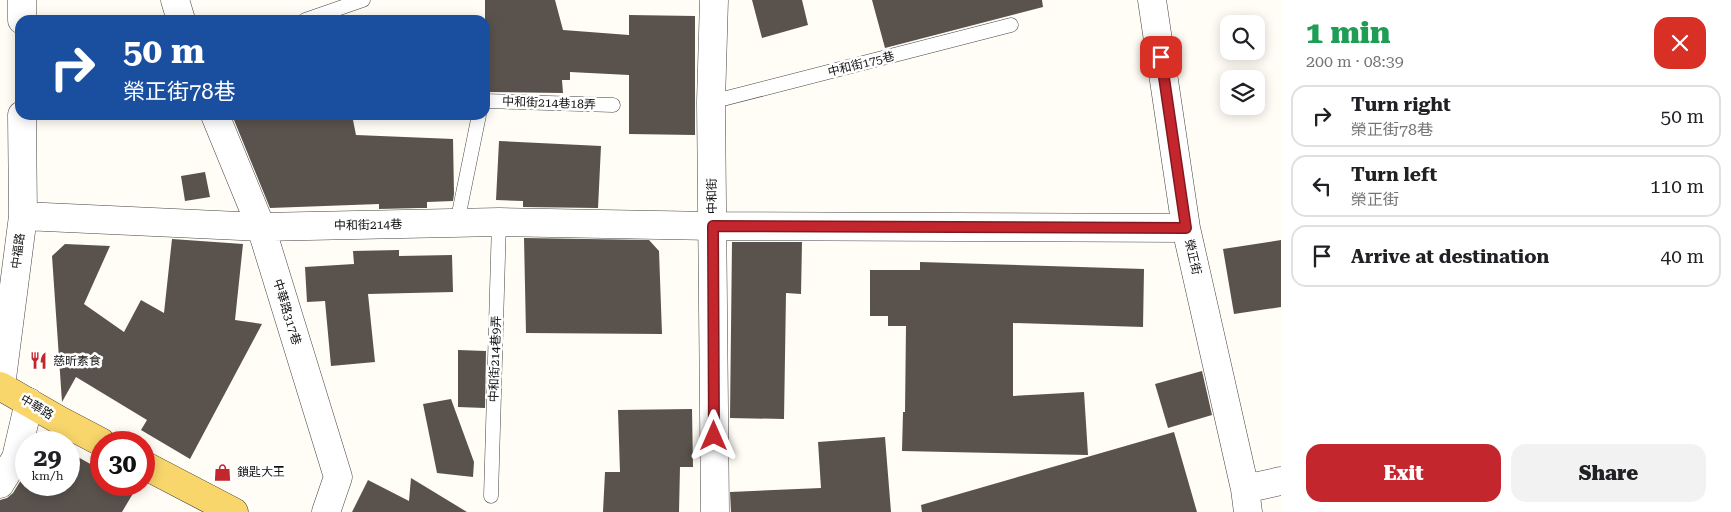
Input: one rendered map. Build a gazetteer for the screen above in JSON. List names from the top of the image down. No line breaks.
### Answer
{"streets":{"main road":["中華路"],"street":["中和街","中和街214巷","中福路","榮正街","中華路317巷"],"lane":["中和街175巷","中和街214巷18弄","中和街214巷9弄"]},"crossings":[["中和街175巷","中和街"],["中和街","中和街214巷"],["中和街214巷","中福路"],["中和街214巷","榮正街"],["中和街214巷","中華路317巷"],["中和街214巷","中和街214巷9弄"],["中福路","中華路"]],"places":{"restaurant":["慈昕素食"],"shop":["鎖匙大王"]},"page":{"heading":["1 min","200 m · 08:39"],"turn":["50 m","榮正街78巷"],"list":[{"name":"Turn right","note":"榮正街78巷","value":"50 m"},{"name":"Turn left","note":"榮正街","value":"110 m"},{"name":"Arrive at destination","value":"40 m"}],"speed":"29 km/h","limit":"30","buttons":["Exit","Share"]}}
